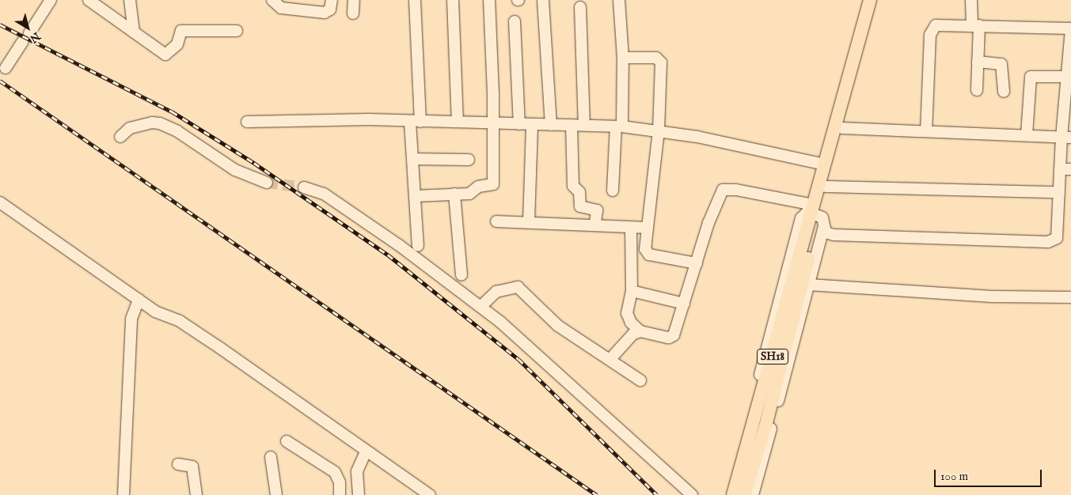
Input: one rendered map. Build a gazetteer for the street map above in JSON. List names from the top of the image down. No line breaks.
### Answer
{"streets":{"main road":["SH18"]},"scale_bar":"100 m","north":"bottom right"}
